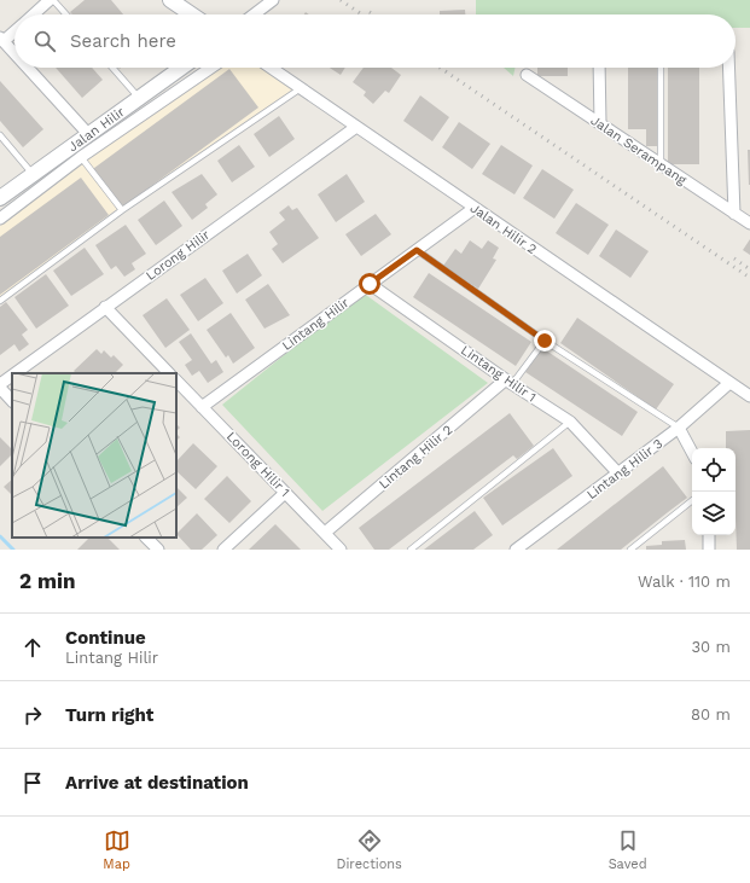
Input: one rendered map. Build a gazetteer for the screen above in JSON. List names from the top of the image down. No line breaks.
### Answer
{"streets":{"street":["Jalan Hilir","Jalan Serampang","Jalan Hilir 2","Lorong Hilir","Lintang Hilir","Lintang Hilir 1","Lintang Hilir 2","Lorong Hilir 1","Lintang Hilir 3"]},"crossings":[["Jalan Hilir 2","Lorong Hilir"],["Jalan Hilir 2","Lintang Hilir"],["Jalan Hilir 2","Lintang Hilir 3"],["Lintang Hilir","Lintang Hilir 1"],["Lintang Hilir","Lorong Hilir 1"],["Lintang Hilir 1","Lintang Hilir 2"],["Lintang Hilir 1","Lintang Hilir 3"],["Lintang Hilir 2","Lorong Hilir 1"]],"page":{"search":"Search here","heading":["2 min","Walk · 110 m"],"list":[["Continue","Lintang Hilir","30 m"],["Turn right","80 m"],"Arrive at destination"],"nav":["Map","Directions","Saved"]}}
